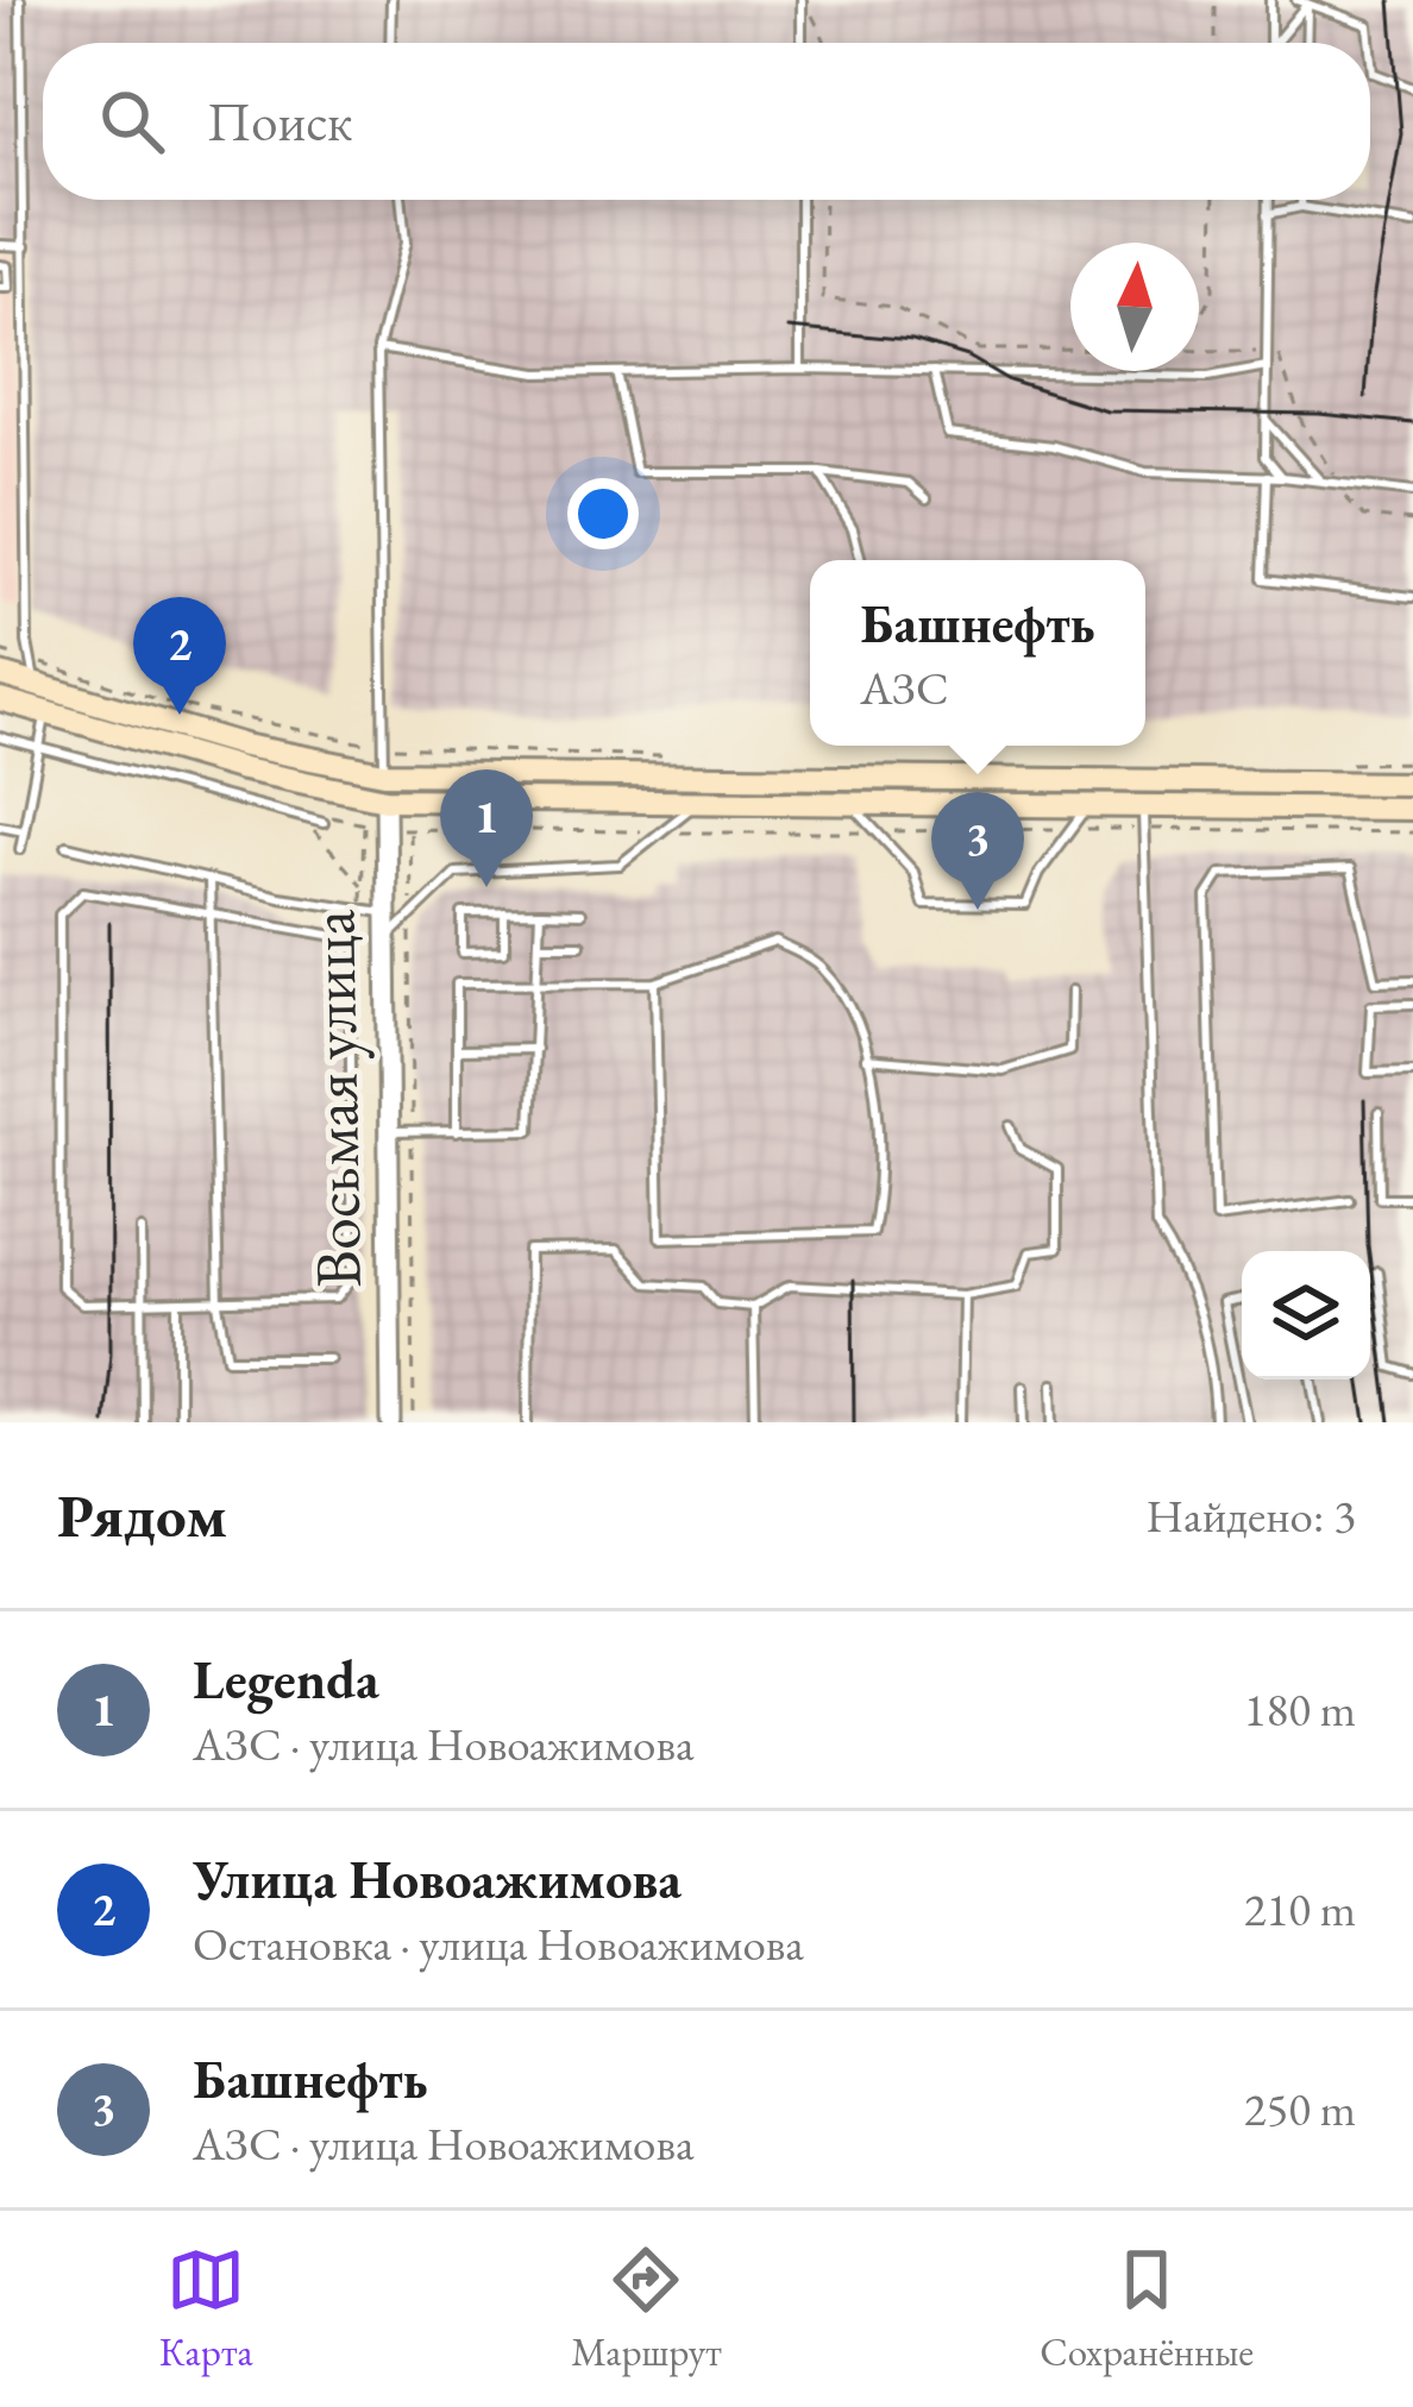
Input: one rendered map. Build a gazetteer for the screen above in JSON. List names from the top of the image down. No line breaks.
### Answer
{"streets":{"main road":["Восьмая улица"]},"north":"top","page":{"search":"Поиск","popup":["Башнефть","АЗС"],"pins":["2","1","3"],"heading":["Рядом","Найдено: 3"],"list":[{"mark":"1","name":"Legenda","note":"АЗС · улица Новоажимова","value":"180 m"},{"mark":"2","name":"Улица Новоажимова","note":"Остановка · улица Новоажимова","value":"210 m"},{"mark":"3","name":"Башнефть","note":"АЗС · улица Новоажимова","value":"250 m"}],"nav":["Карта","Маршрут","Сохранённые"]}}
